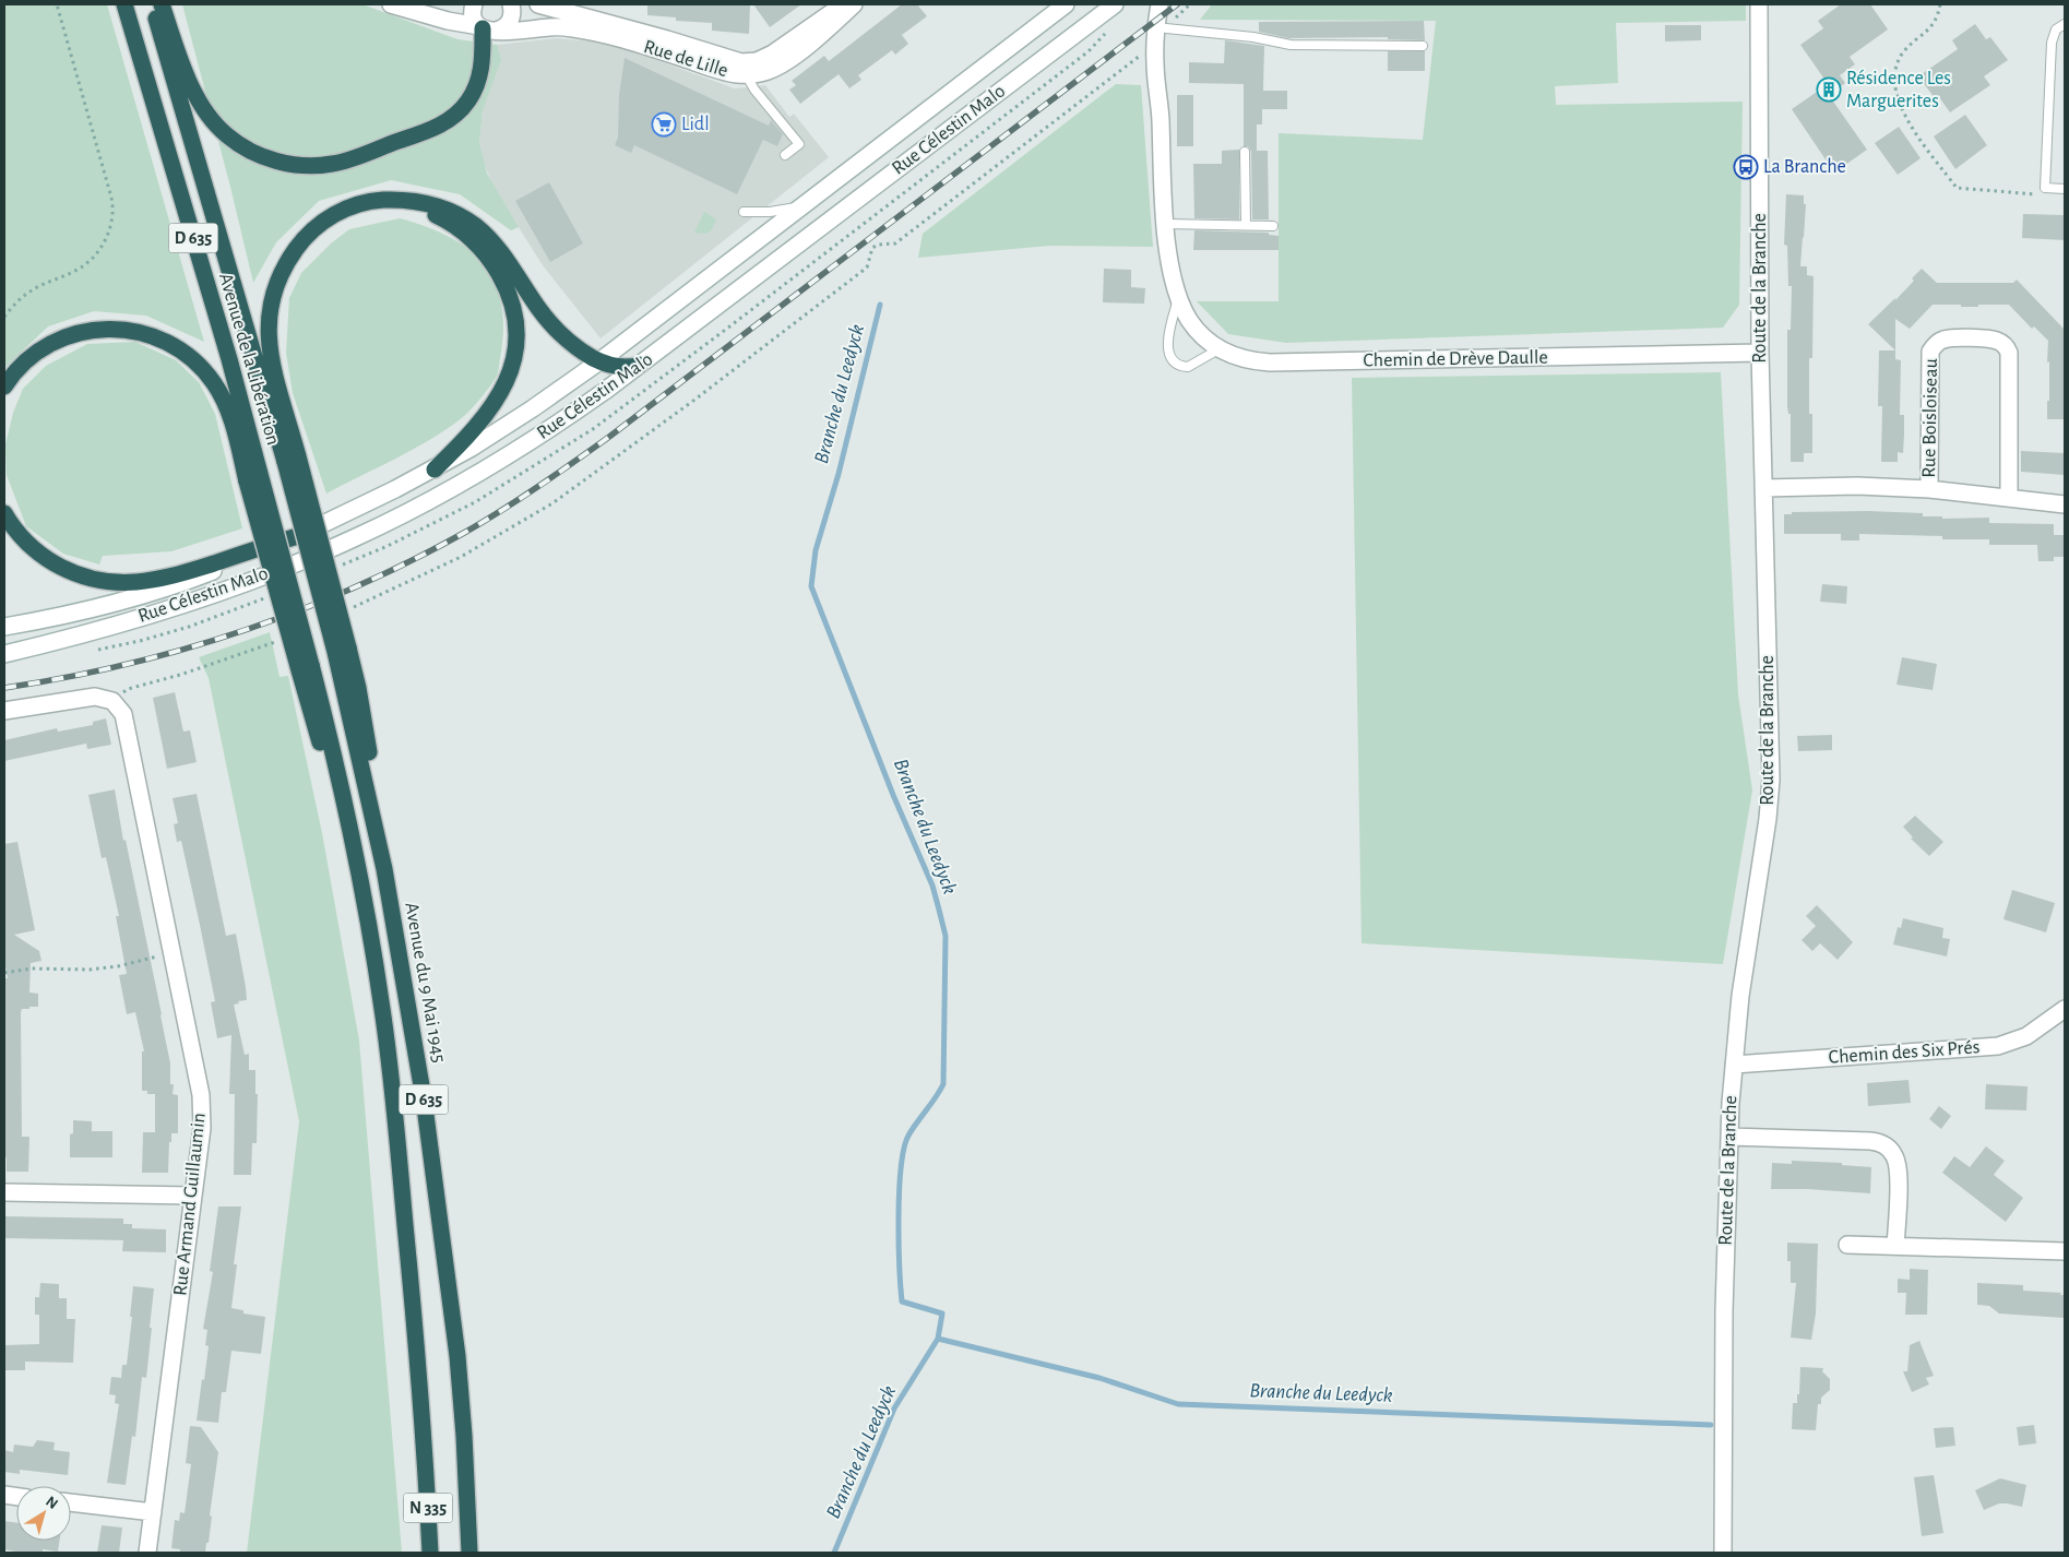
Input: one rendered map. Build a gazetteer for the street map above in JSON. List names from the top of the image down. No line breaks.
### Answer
{"streets":{"highway":["D 635","Avenue de la Libération","Avenue du 9 Mai 1945","N 335"],"street":["Rue de Lille","Rue Célestin Malo","Route de la Branche","Chemin de Drève Daulle","Rue Boisloiseau","Chemin des Six Prés","Rue Armand Guillaumin"]},"crossings":[["Route de la Branche","Chemin de Drève Daulle"],["Route de la Branche","Rue Boisloiseau"],["Route de la Branche","Chemin des Six Prés"],["Avenue de la Libération","Avenue du 9 Mai 1945"],["Avenue de la Libération","N 335"]],"water":["Branche du Leedyck"],"places":{"building":["Résidence Les Marguerites"],"supermarket":["Lidl"],"bus stop":["La Branche"]},"north":"top right"}
